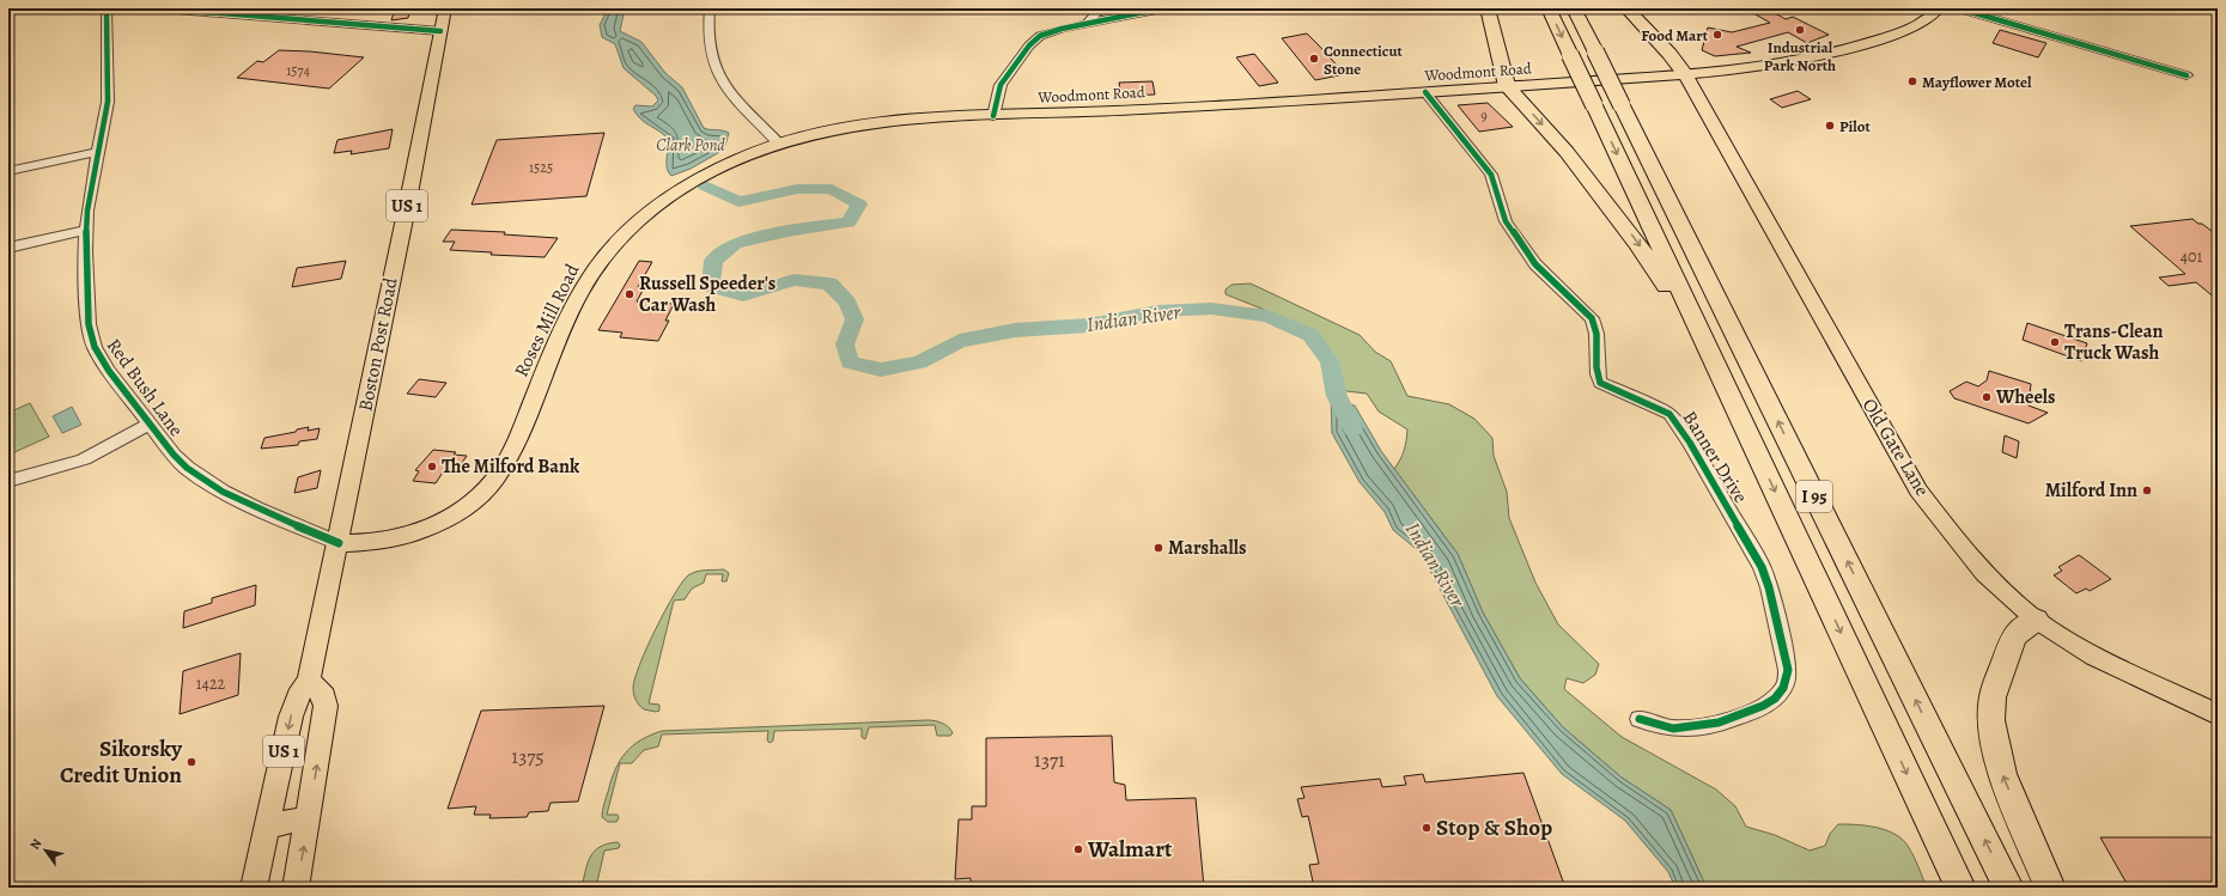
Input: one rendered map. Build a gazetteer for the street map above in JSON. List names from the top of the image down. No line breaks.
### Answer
{"streets":{"highway":["I 95"],"main road":["Woodmont Road","US 1","Roses Mill Road","Boston Post Road","Old Gate Lane"],"street":["Red Bush Lane","Banner Drive"]},"crossings":[["Woodmont Road","Roses Mill Road"],["Woodmont Road","Old Gate Lane"],["Woodmont Road","Banner Drive"],["US 1","Boston Post Road"],["Roses Mill Road","Boston Post Road"],["Roses Mill Road","Red Bush Lane"],["Boston Post Road","Red Bush Lane"]],"water":["Clark Pond","Indian River"],"places":["Industrial Park North","Food Mart","Connecticut Stone","Mayflower Motel","Pilot","Russell Speeder's Car Wash","Trans-Clean Truck Wash","Wheels","The Milford Bank","Milford Inn","Marshalls","Sikorsky Credit Union","Stop & Shop","Walmart"],"house_numbers":["1574","9","1525","401","1422","1375","1371"],"north":"top left"}
